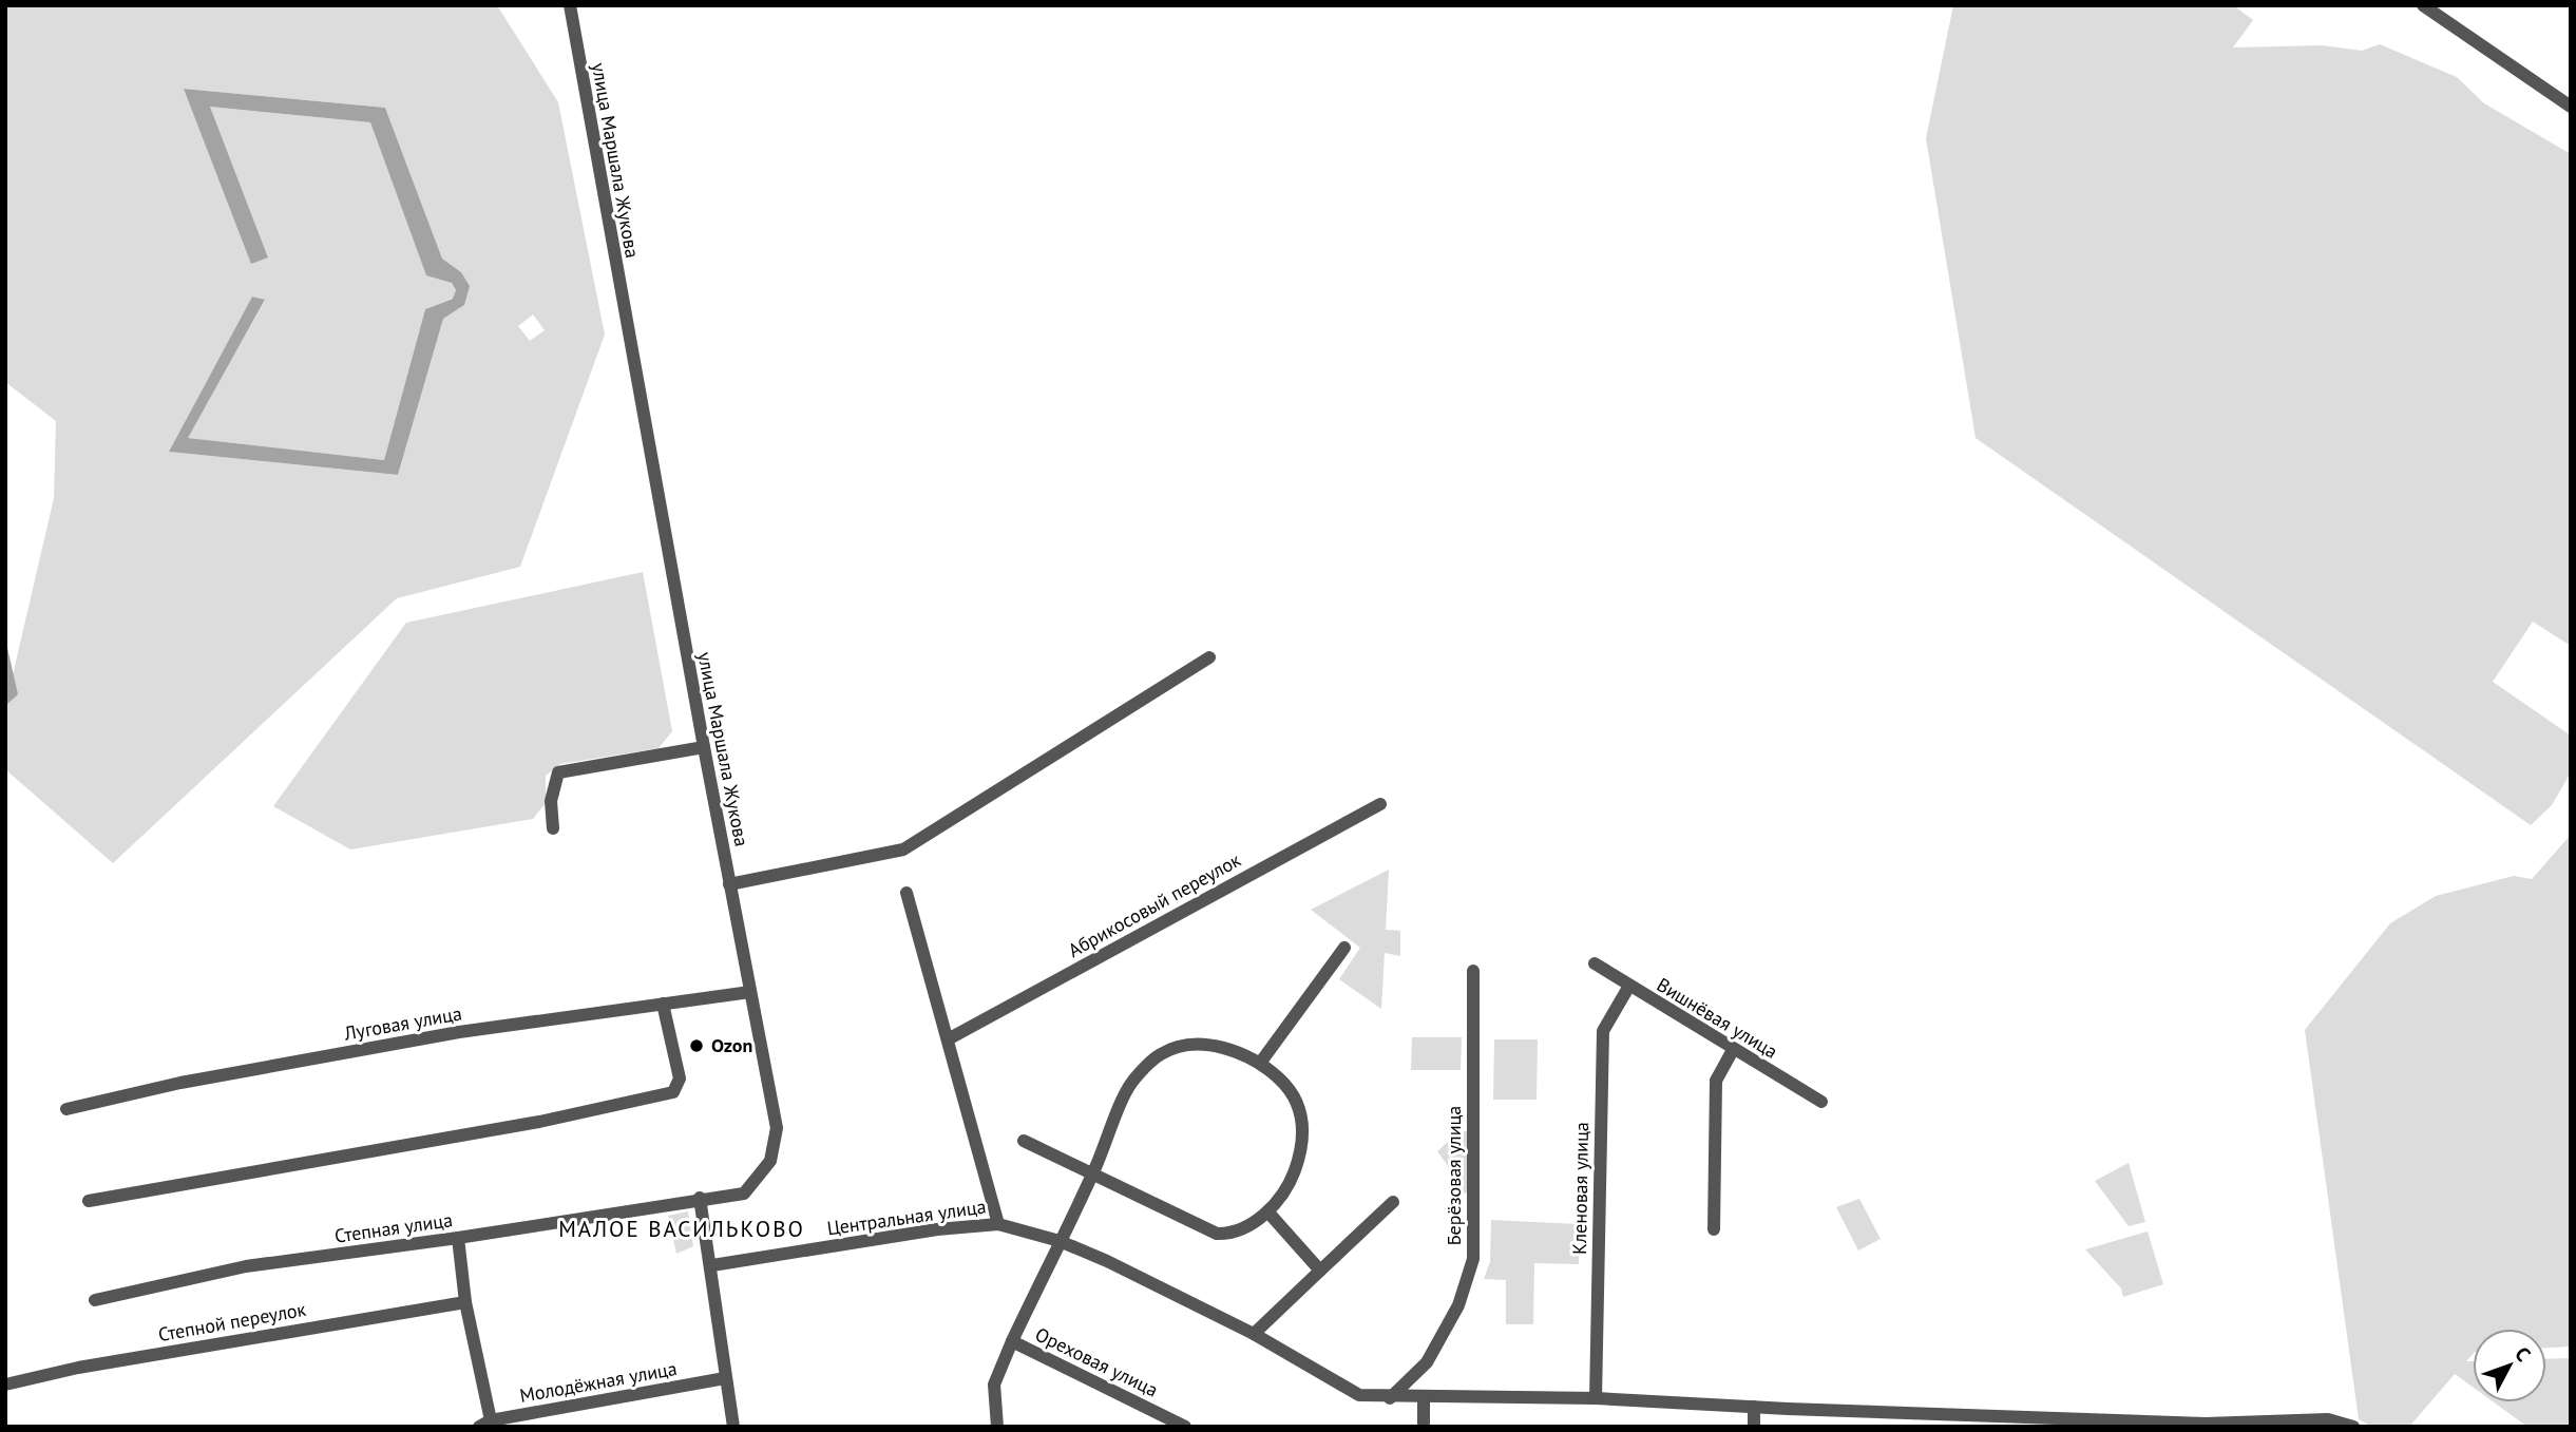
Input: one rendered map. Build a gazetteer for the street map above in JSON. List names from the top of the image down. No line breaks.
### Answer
{"streets":{"street":["улица Маршала Жукова","Абрикосовый переулок","Вишнёвая улица","Луговая улица","Берёзовая улица","Кленовая улица","Центральная улица","Степная улица","Степной переулок","Ореховая улица","Молодёжная улица"]},"crossings":[["улица Маршала Жукова","Луговая улица"],["улица Маршала Жукова","Степная улица"],["Вишнёвая улица","Кленовая улица"],["Берёзовая улица","Центральная улица"],["Кленовая улица","Центральная улица"],["Центральная улица","Ореховая улица"]],"districts":["МАЛОЕ ВАСИЛЬКОВО"],"places":["Ozon"],"north":"top right"}
